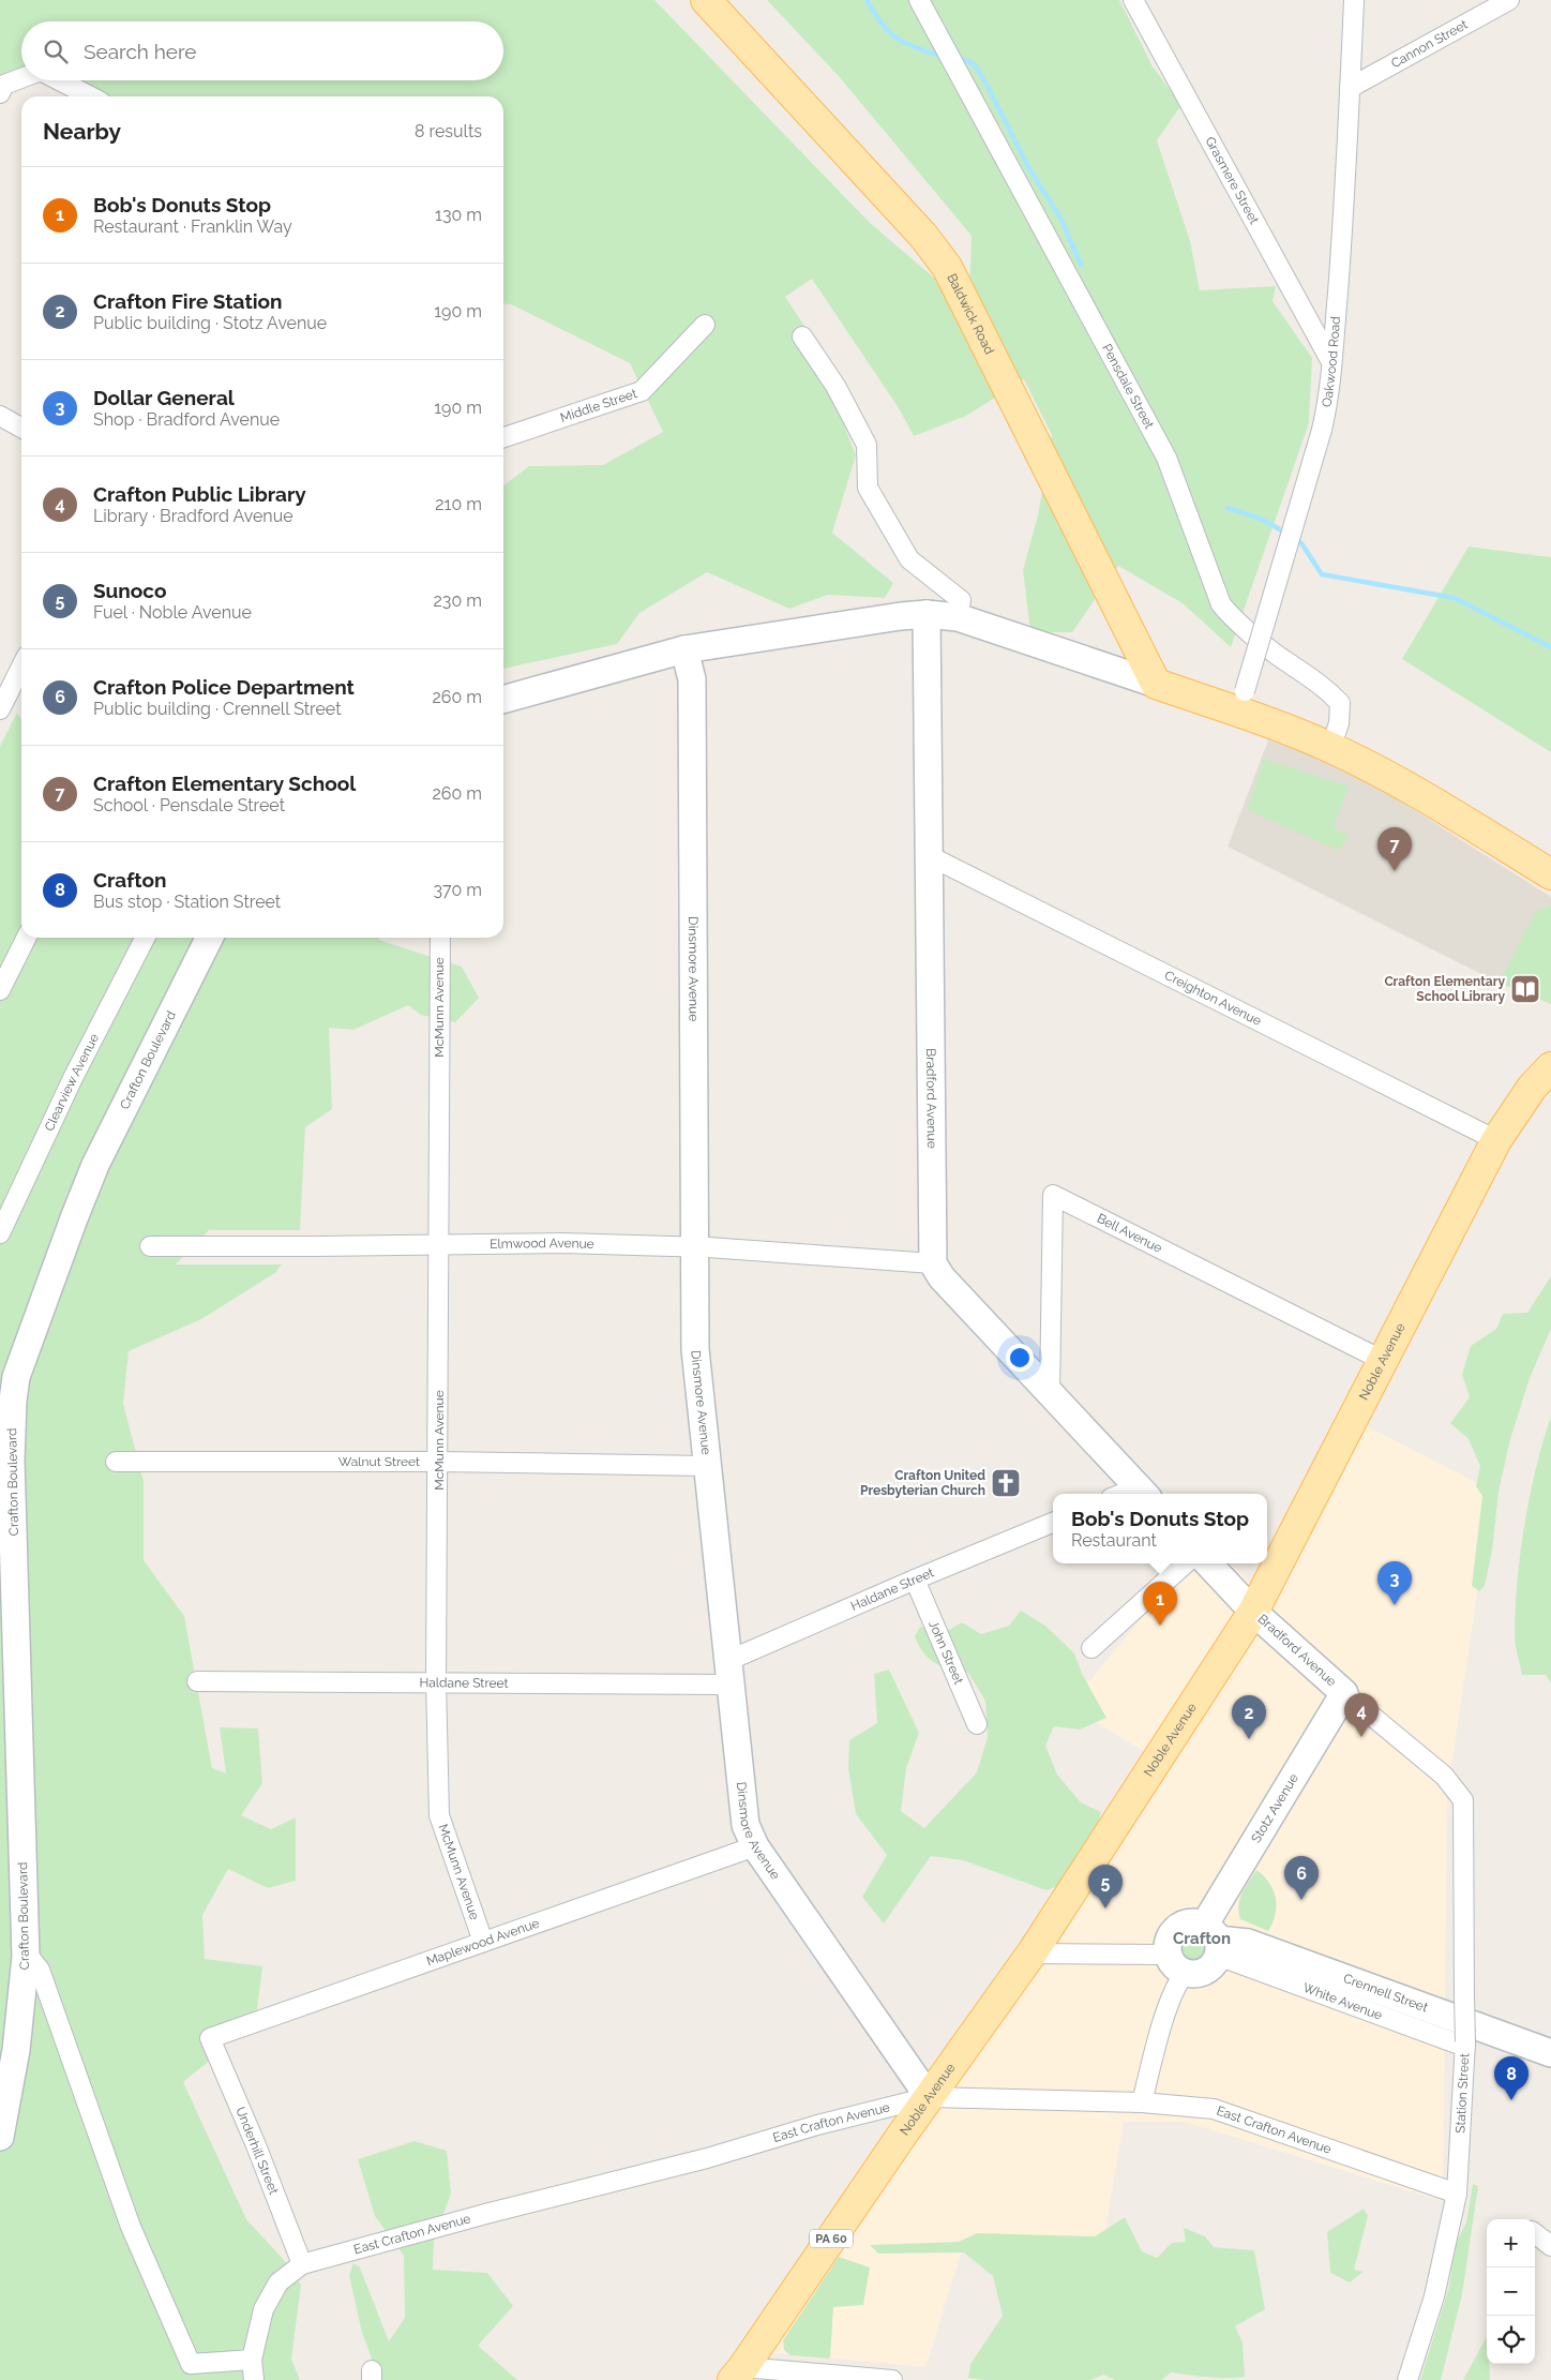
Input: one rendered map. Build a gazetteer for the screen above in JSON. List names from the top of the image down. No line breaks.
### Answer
{"streets":{"main road":["Baldwick Road","Dinsmore Avenue","Crafton Boulevard","Bradford Avenue","Noble Avenue","Stotz Avenue","Crennell Street","PA 60"],"street":["Cannon Street","Grasmere Street","Oakwood Road","Pensdale Street","Middle Street","Creighton Avenue","McMunn Avenue","Clearview Avenue","Bell Avenue","Elmwood Avenue","Walnut Street","Haldane Street","John Street","Maplewood Avenue","White Avenue","Station Street","East Crafton Avenue","Underhill Street"]},"crossings":[["Cannon Street","Oakwood Road"],["Grasmere Street","Oakwood Road"],["Dinsmore Avenue","Elmwood Avenue"],["Dinsmore Avenue","Noble Avenue"],["Dinsmore Avenue","Walnut Street"],["Dinsmore Avenue","Haldane Street"],["Dinsmore Avenue","Maplewood Avenue"],["Dinsmore Avenue","East Crafton Avenue"],["Creighton Avenue","Bradford Avenue"],["Creighton Avenue","Noble Avenue"],["McMunn Avenue","Elmwood Avenue"],["McMunn Avenue","Walnut Street"],["McMunn Avenue","Haldane Street"],["McMunn Avenue","Maplewood Avenue"],["Bradford Avenue","Elmwood Avenue"],["Bradford Avenue","Noble Avenue"],["Bradford Avenue","Stotz Avenue"],["Bradford Avenue","Station Street"],["Bell Avenue","Noble Avenue"],["Noble Avenue","East Crafton Avenue"],["Haldane Street","John Street"],["Stotz Avenue","Crennell Street"],["Stotz Avenue","White Avenue"],["Maplewood Avenue","Underhill Street"],["Crennell Street","White Avenue"],["White Avenue","Station Street"],["Station Street","East Crafton Avenue"],["East Crafton Avenue","Underhill Street"]],"districts":["Crafton"],"places":{"library":["Crafton Elementary School Library"],"church":["Crafton United Presbyterian Church"]},"page":{"search":"Search here","heading":["Nearby","8 results"],"list":[{"mark":"1","name":"Bob's Donuts Stop","note":"Restaurant · Franklin Way","value":"130 m"},{"mark":"2","name":"Crafton Fire Station","note":"Public building · Stotz Avenue","value":"190 m"},{"mark":"3","name":"Dollar General","note":"Shop · Bradford Avenue","value":"190 m"},{"mark":"4","name":"Crafton Public Library","note":"Library · Bradford Avenue","value":"210 m"},{"mark":"5","name":"Sunoco","note":"Fuel · Noble Avenue","value":"230 m"},{"mark":"6","name":"Crafton Police Department","note":"Public building · Crennell Street","value":"260 m"},{"mark":"7","name":"Crafton Elementary School","note":"School · Pensdale Street","value":"260 m"},{"mark":"8","name":"Crafton","note":"Bus stop · Station Street","value":"370 m"}],"pins":["7","3","1","4","2","6","5","8"],"popup":["Bob's Donuts Stop","Restaurant"],"map_buttons":["+","−"]}}
